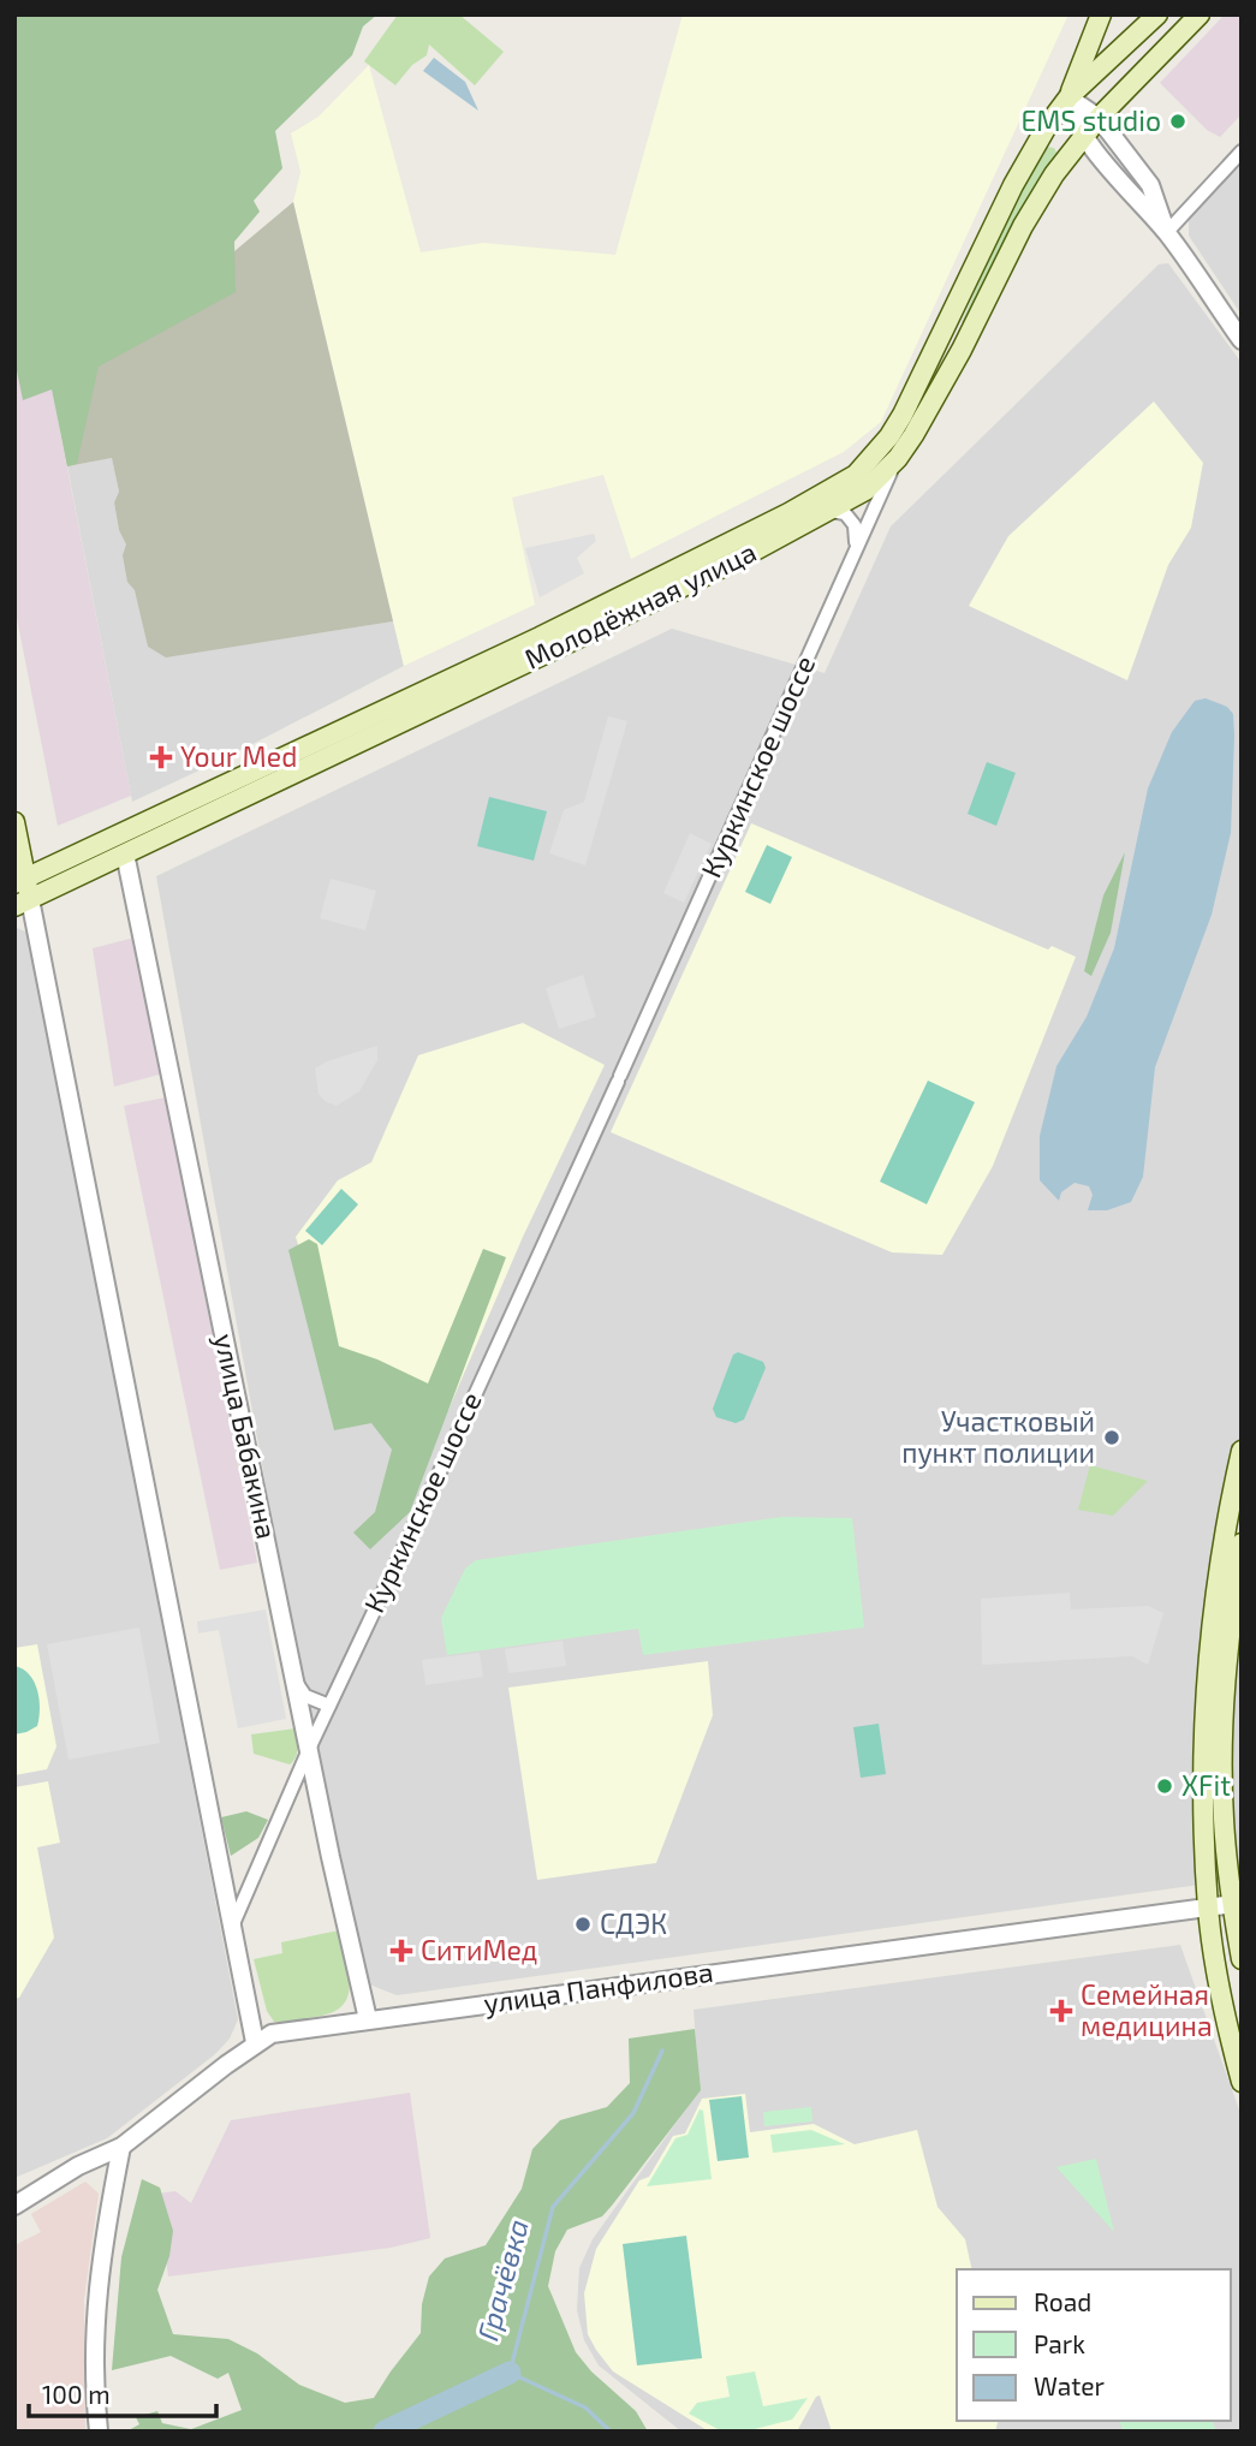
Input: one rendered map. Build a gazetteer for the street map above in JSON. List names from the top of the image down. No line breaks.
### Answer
{"streets":{"main road":["Молодёжная улица"],"street":["Куркинское шоссе","улица Бабакина","улица Панфилова"]},"crossings":[["Молодёжная улица","Куркинское шоссе"],["Молодёжная улица","улица Бабакина"],["Куркинское шоссе","улица Бабакина"],["улица Бабакина","улица Панфилова"]],"water":["Грачёвка"],"places":{"other":["EMS studio","Участковый пункт полиции","XFit","СДЭК"],"health":["Your Med","СитиМед","Семейная медицина"]},"legend":["Road","Park","Water"],"scale_bar":"100 m"}
